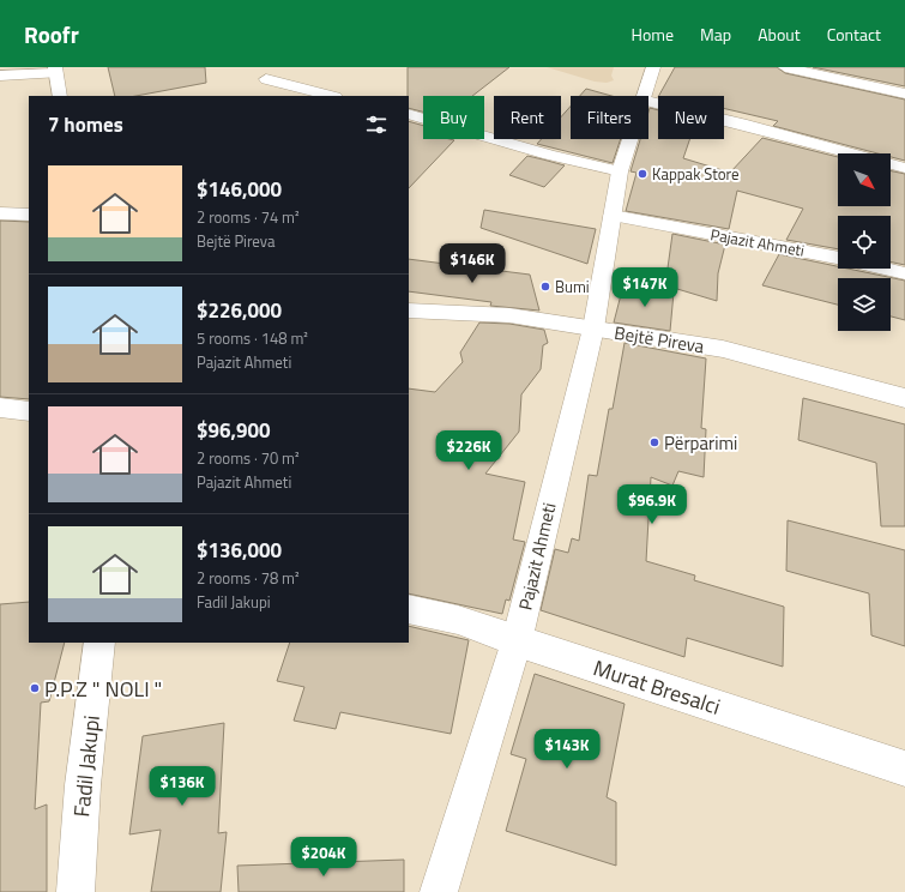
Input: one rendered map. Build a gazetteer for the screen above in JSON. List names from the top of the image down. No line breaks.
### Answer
{"streets":{"street":["Pajazit Ahmeti","Bejtë Pireva","Murat Bresalci","Fadil Jakupi"]},"crossings":[["Pajazit Ahmeti","Bejtë Pireva"],["Pajazit Ahmeti","Murat Bresalci"]],"places":["Kappak Store","Bumi","Përparimi","P.P.Z \" NOLI \""],"north":"bottom right","page":{"header":"Roofr","nav":["Home","Map","About","Contact"],"chip":["Buy","Rent","Filters","New"],"heading":"7 homes","list":[{"name":"$146,000","note":"2 rooms · 74 m² · Bejtë Pireva"},{"name":"$226,000","note":"5 rooms · 148 m² · Pajazit Ahmeti"},{"name":"$96,900","note":"2 rooms · 70 m² · Pajazit Ahmeti"},{"name":"$136,000","note":"2 rooms · 78 m² · Fadil Jakupi"}],"price":["$146K","$147K","$226K","$96.9K","$143K","$136K","$204K"]}}
